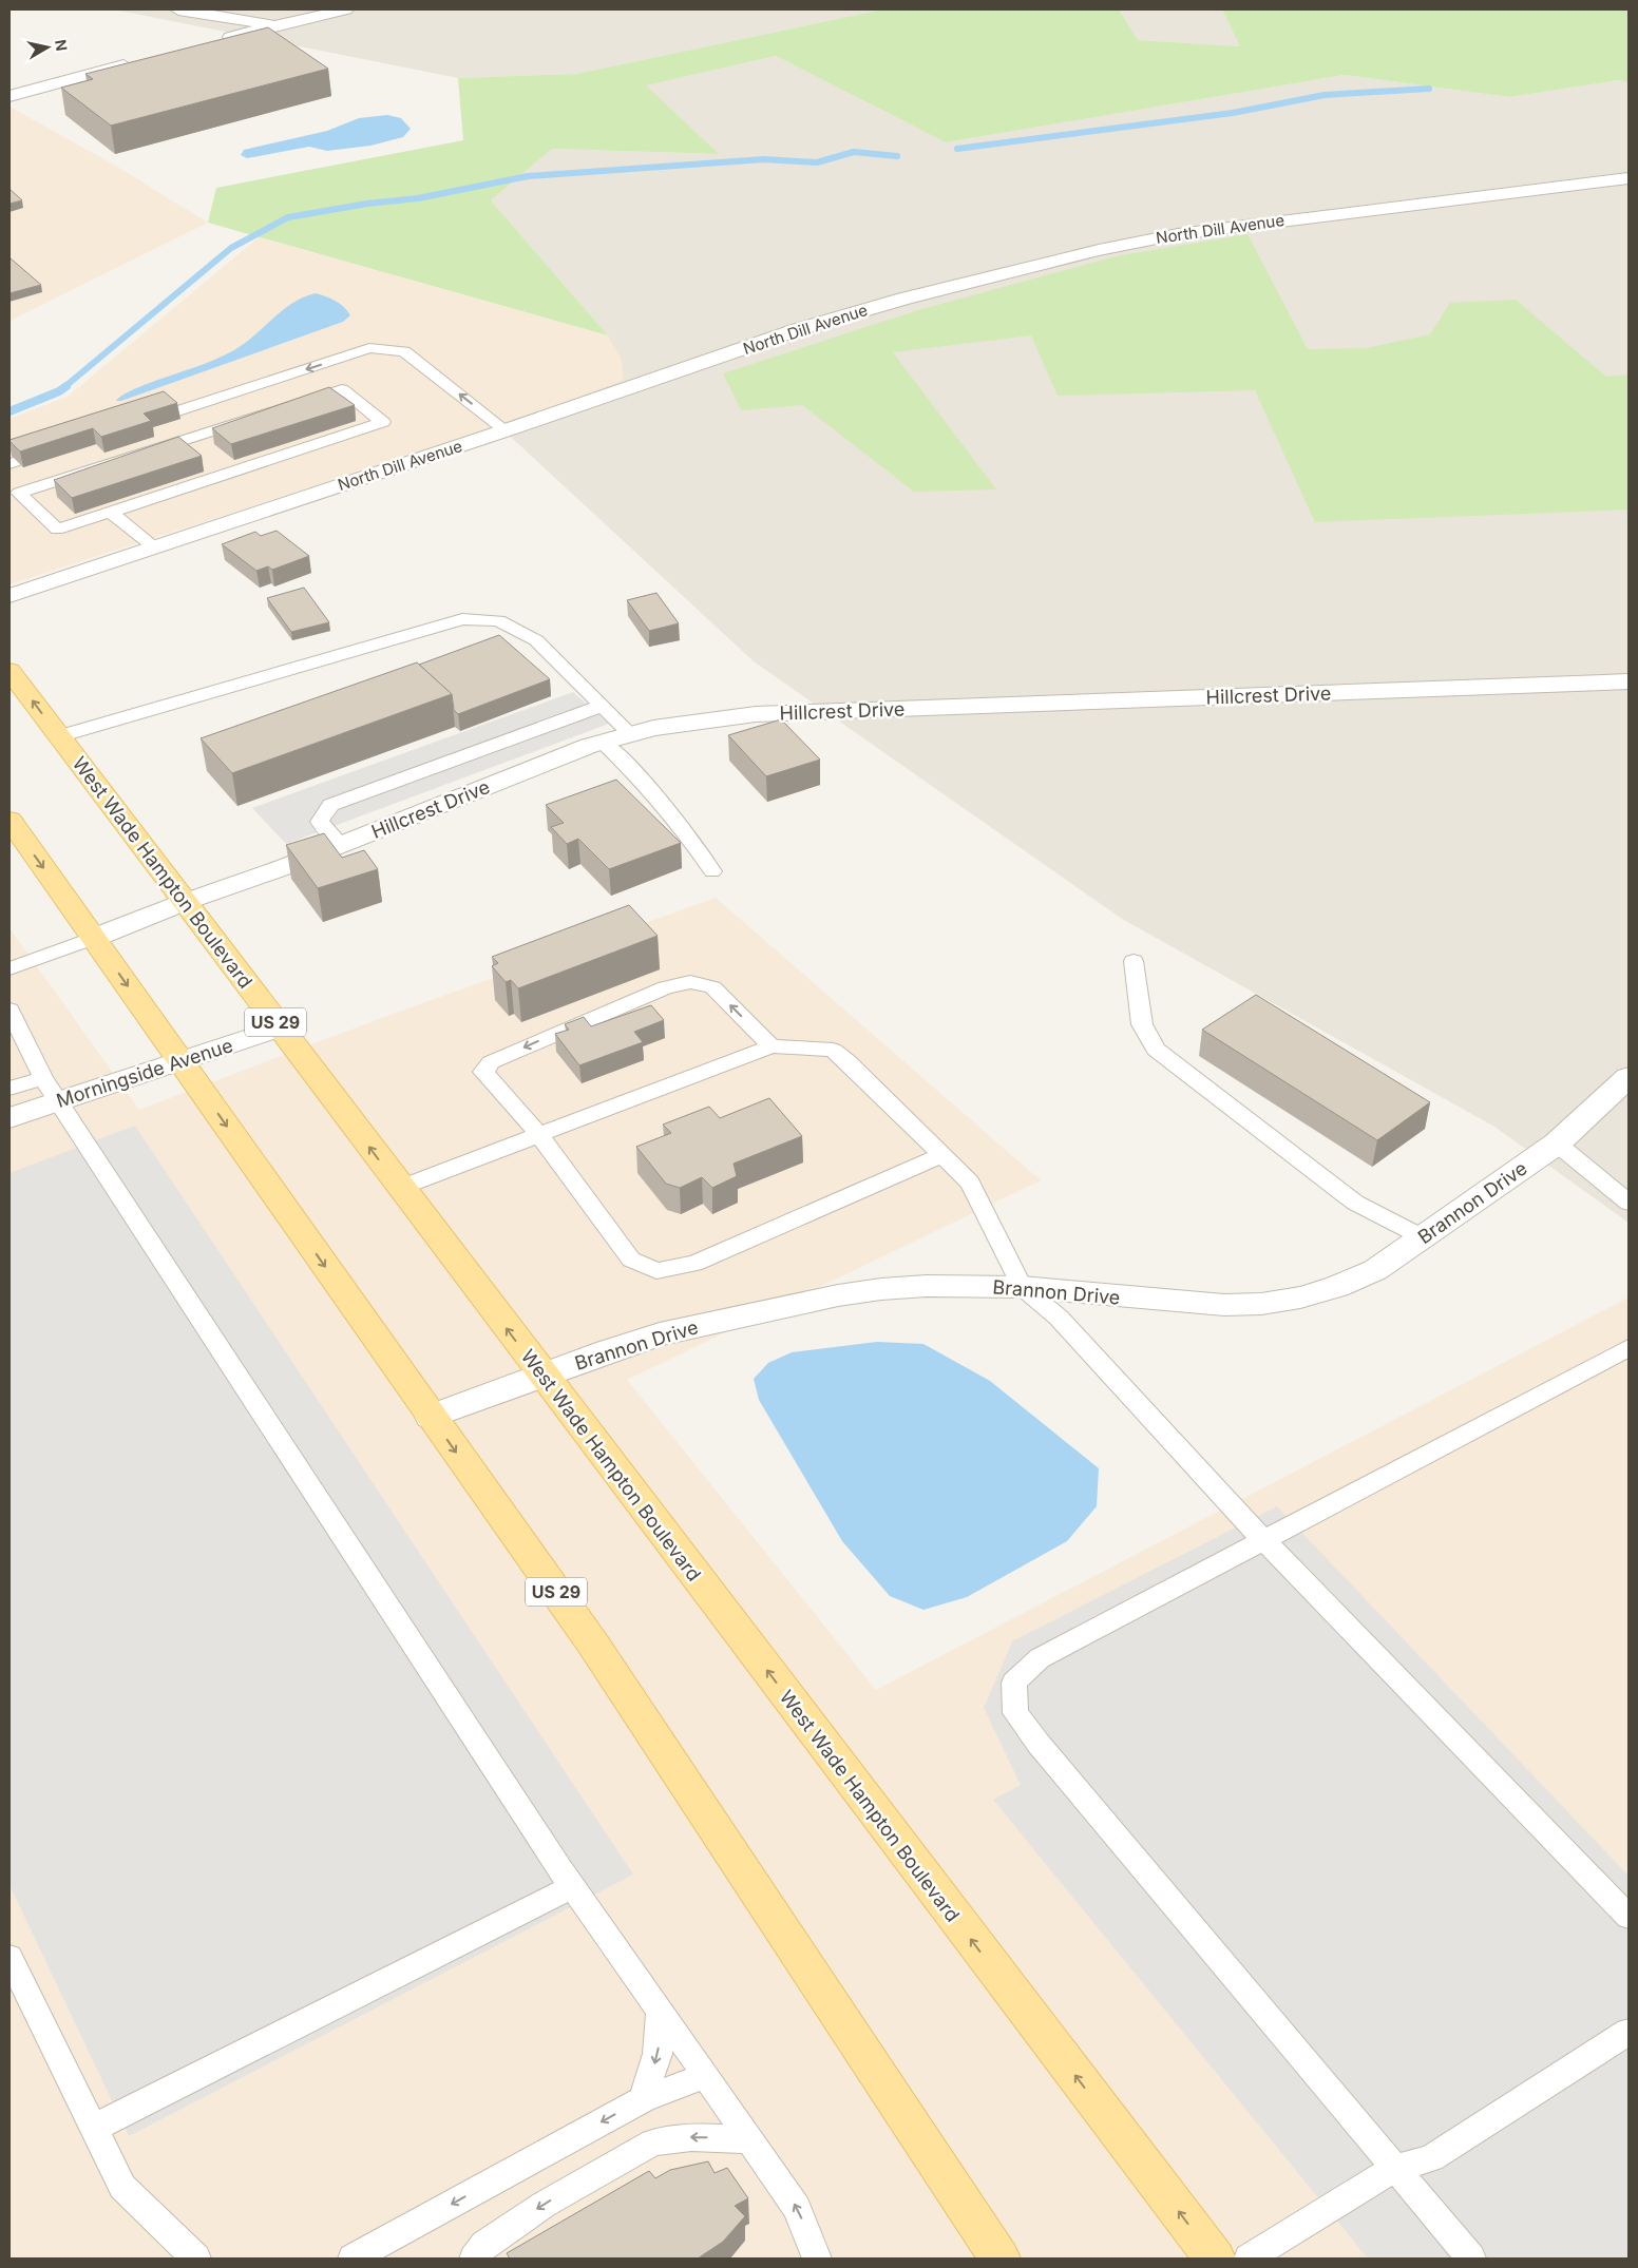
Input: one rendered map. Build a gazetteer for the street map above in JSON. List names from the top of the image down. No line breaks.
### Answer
{"streets":{"main road":["West Wade Hampton Boulevard","US 29"],"street":["North Dill Avenue","Hillcrest Drive","Morningside Avenue","Brannon Drive"]},"crossings":[["Hillcrest Drive","West Wade Hampton Boulevard"],["Hillcrest Drive","US 29"],["West Wade Hampton Boulevard","Morningside Avenue"],["West Wade Hampton Boulevard","Brannon Drive"],["US 29","Morningside Avenue"],["US 29","Brannon Drive"]],"north":"right"}
